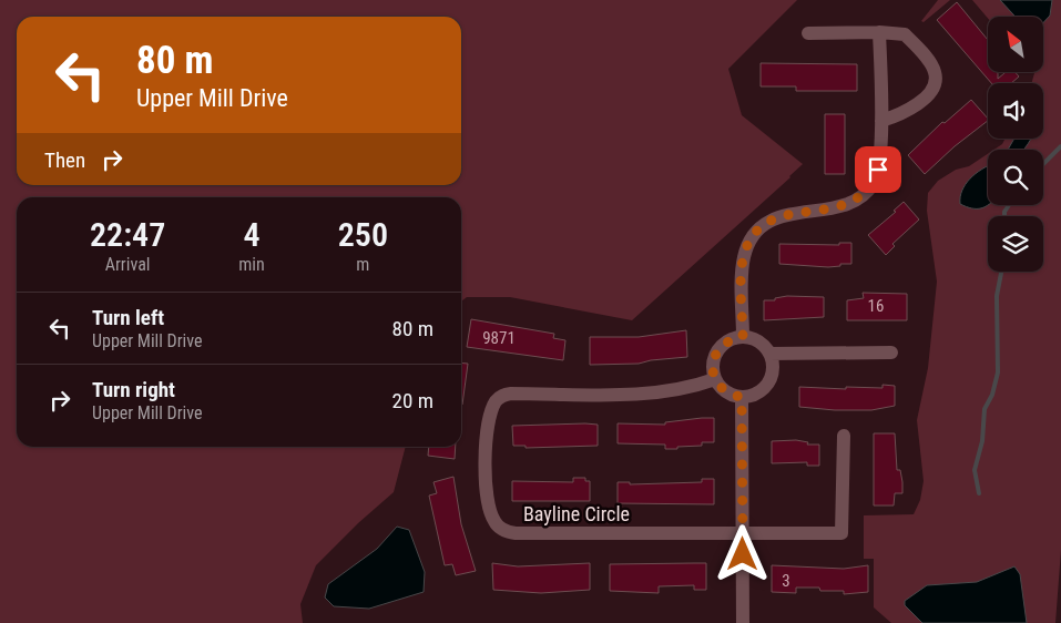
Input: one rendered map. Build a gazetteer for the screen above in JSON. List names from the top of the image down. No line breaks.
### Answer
{"streets":{"street":["Bayline Circle"]},"house_numbers":["16","9871","3"],"north":"top left","page":{"turn":["80 m","Upper Mill Drive"],"then":"Then","eta":["22:47","Arrival","4","min","250","m"],"list":[{"name":"Turn left","note":"Upper Mill Drive","value":"80 m"},{"name":"Turn right","note":"Upper Mill Drive","value":"20 m"}]}}
